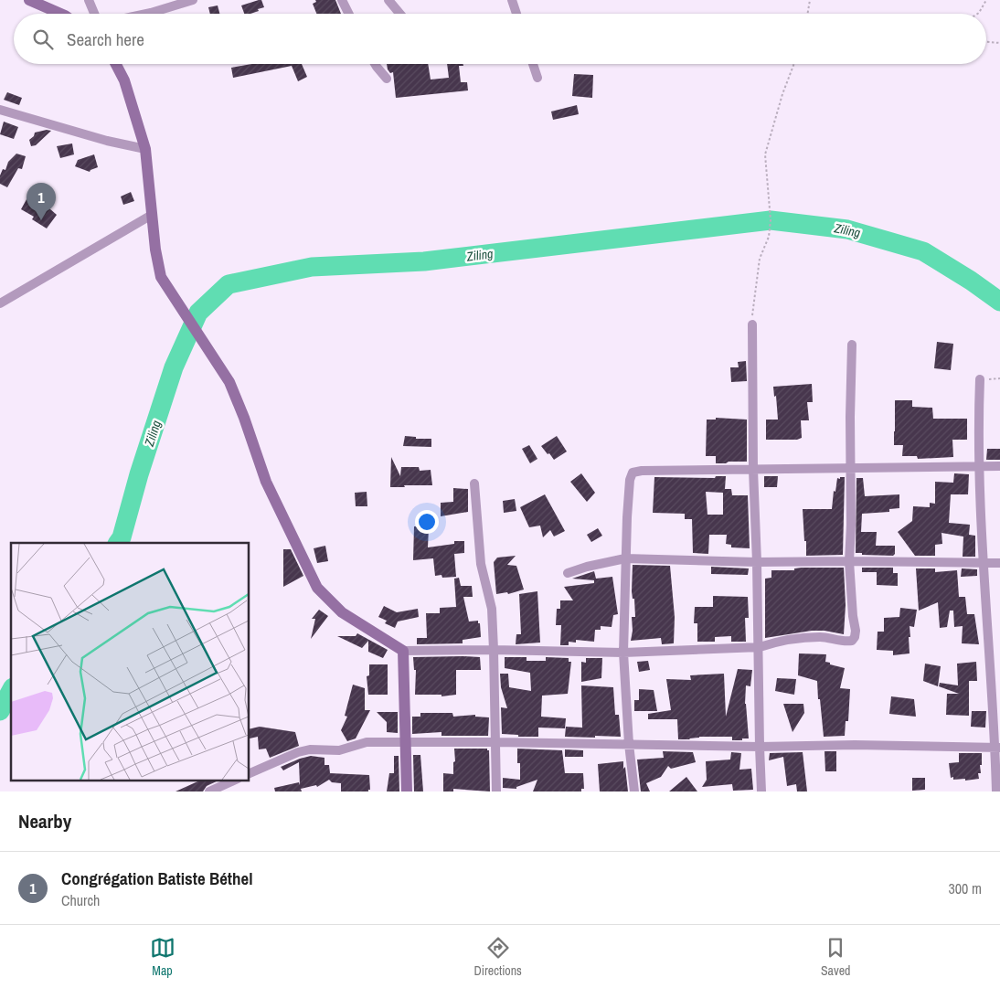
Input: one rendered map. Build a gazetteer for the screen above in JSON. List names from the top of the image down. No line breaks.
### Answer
{"water":["Ziling"],"page":{"search":"Search here","pins":"1","heading":"Nearby","list":[{"mark":"1","name":"Congrégation Batiste Béthel","note":"Church","value":"300 m"}],"nav":["Map","Directions","Saved"]}}
